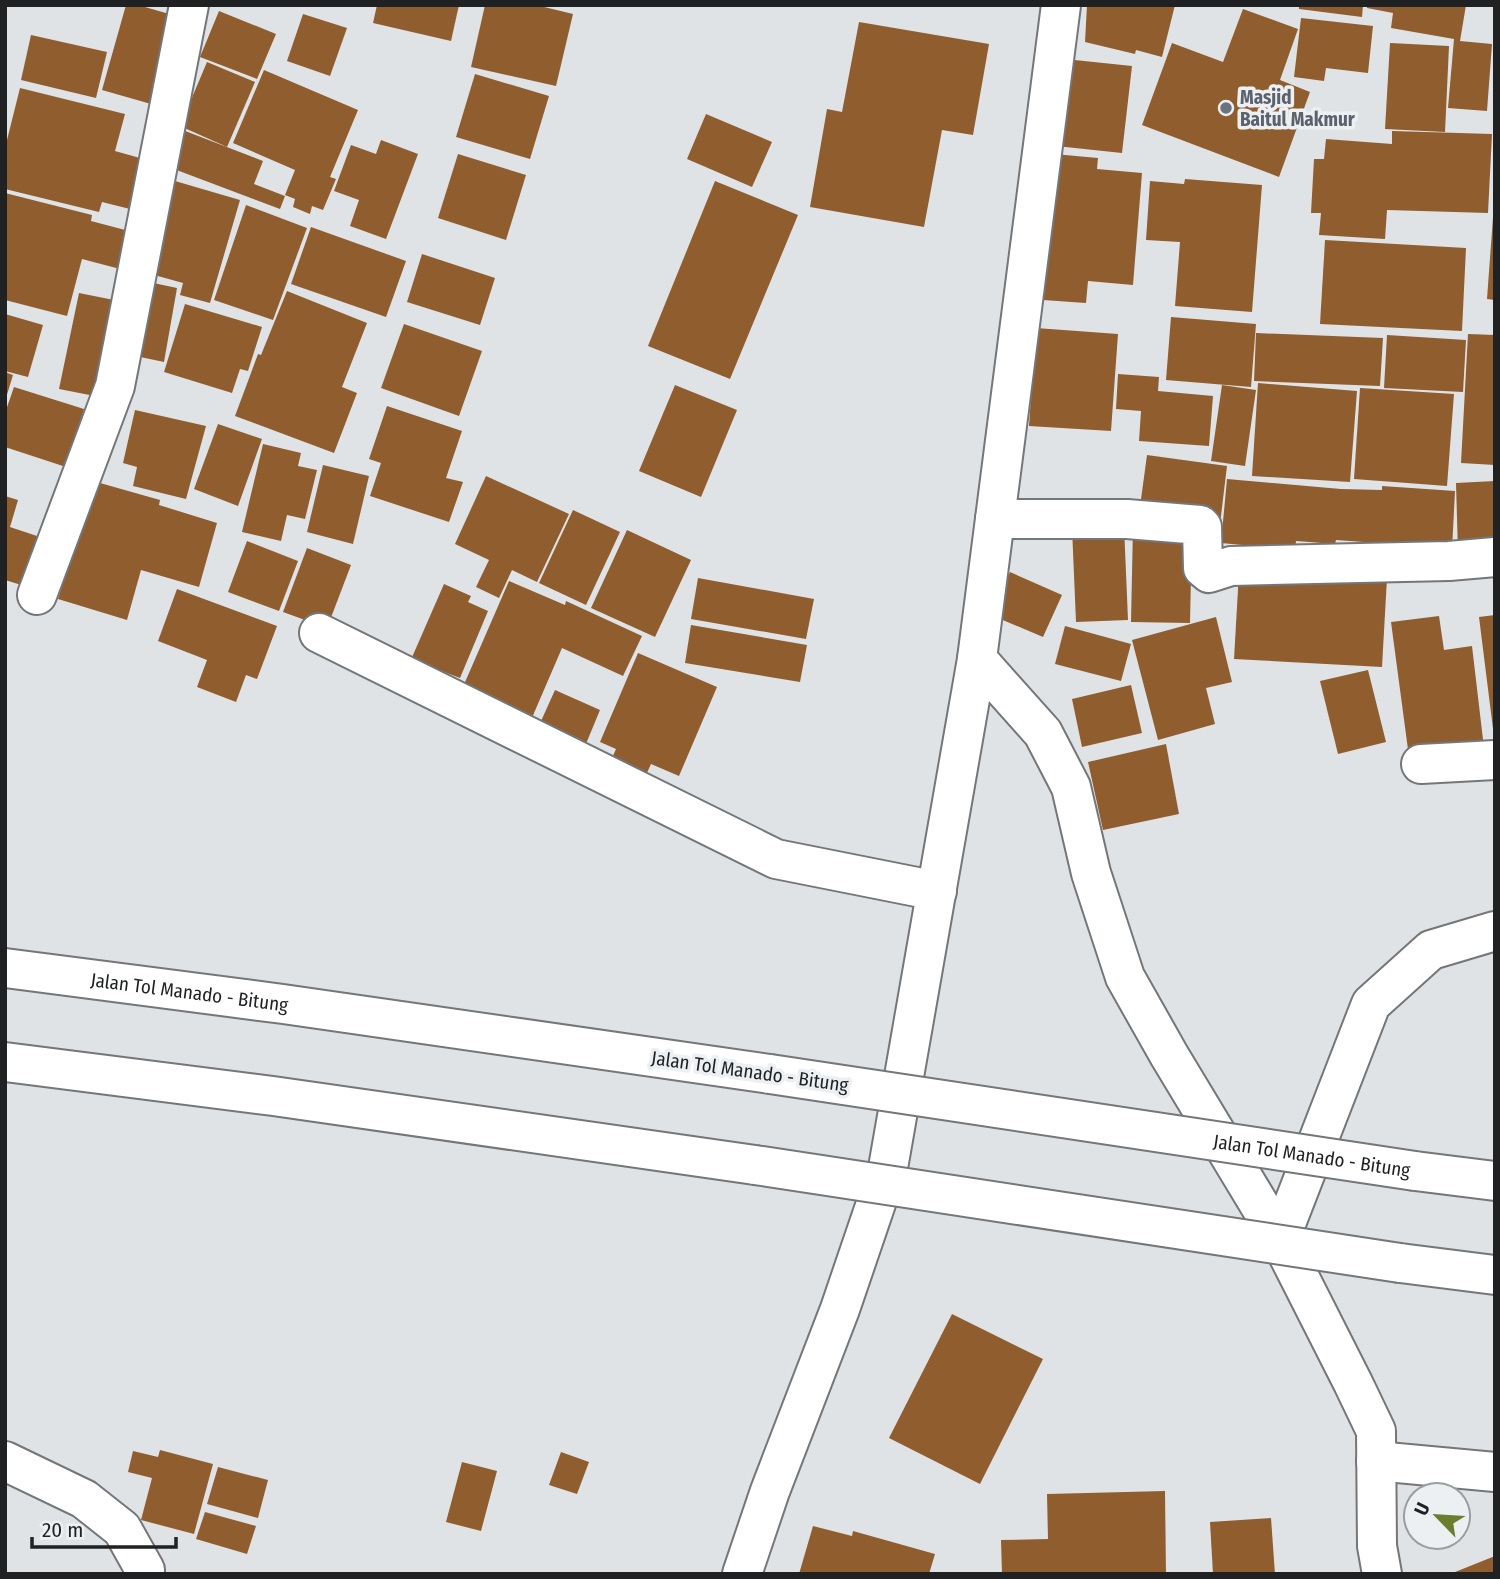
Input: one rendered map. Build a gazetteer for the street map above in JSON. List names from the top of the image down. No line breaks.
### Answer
{"streets":{"main road":["Jalan Tol Manado - Bitung"]},"places":["Masjid Baitul Makmur"],"scale_bar":"20 m","north":"top left"}
